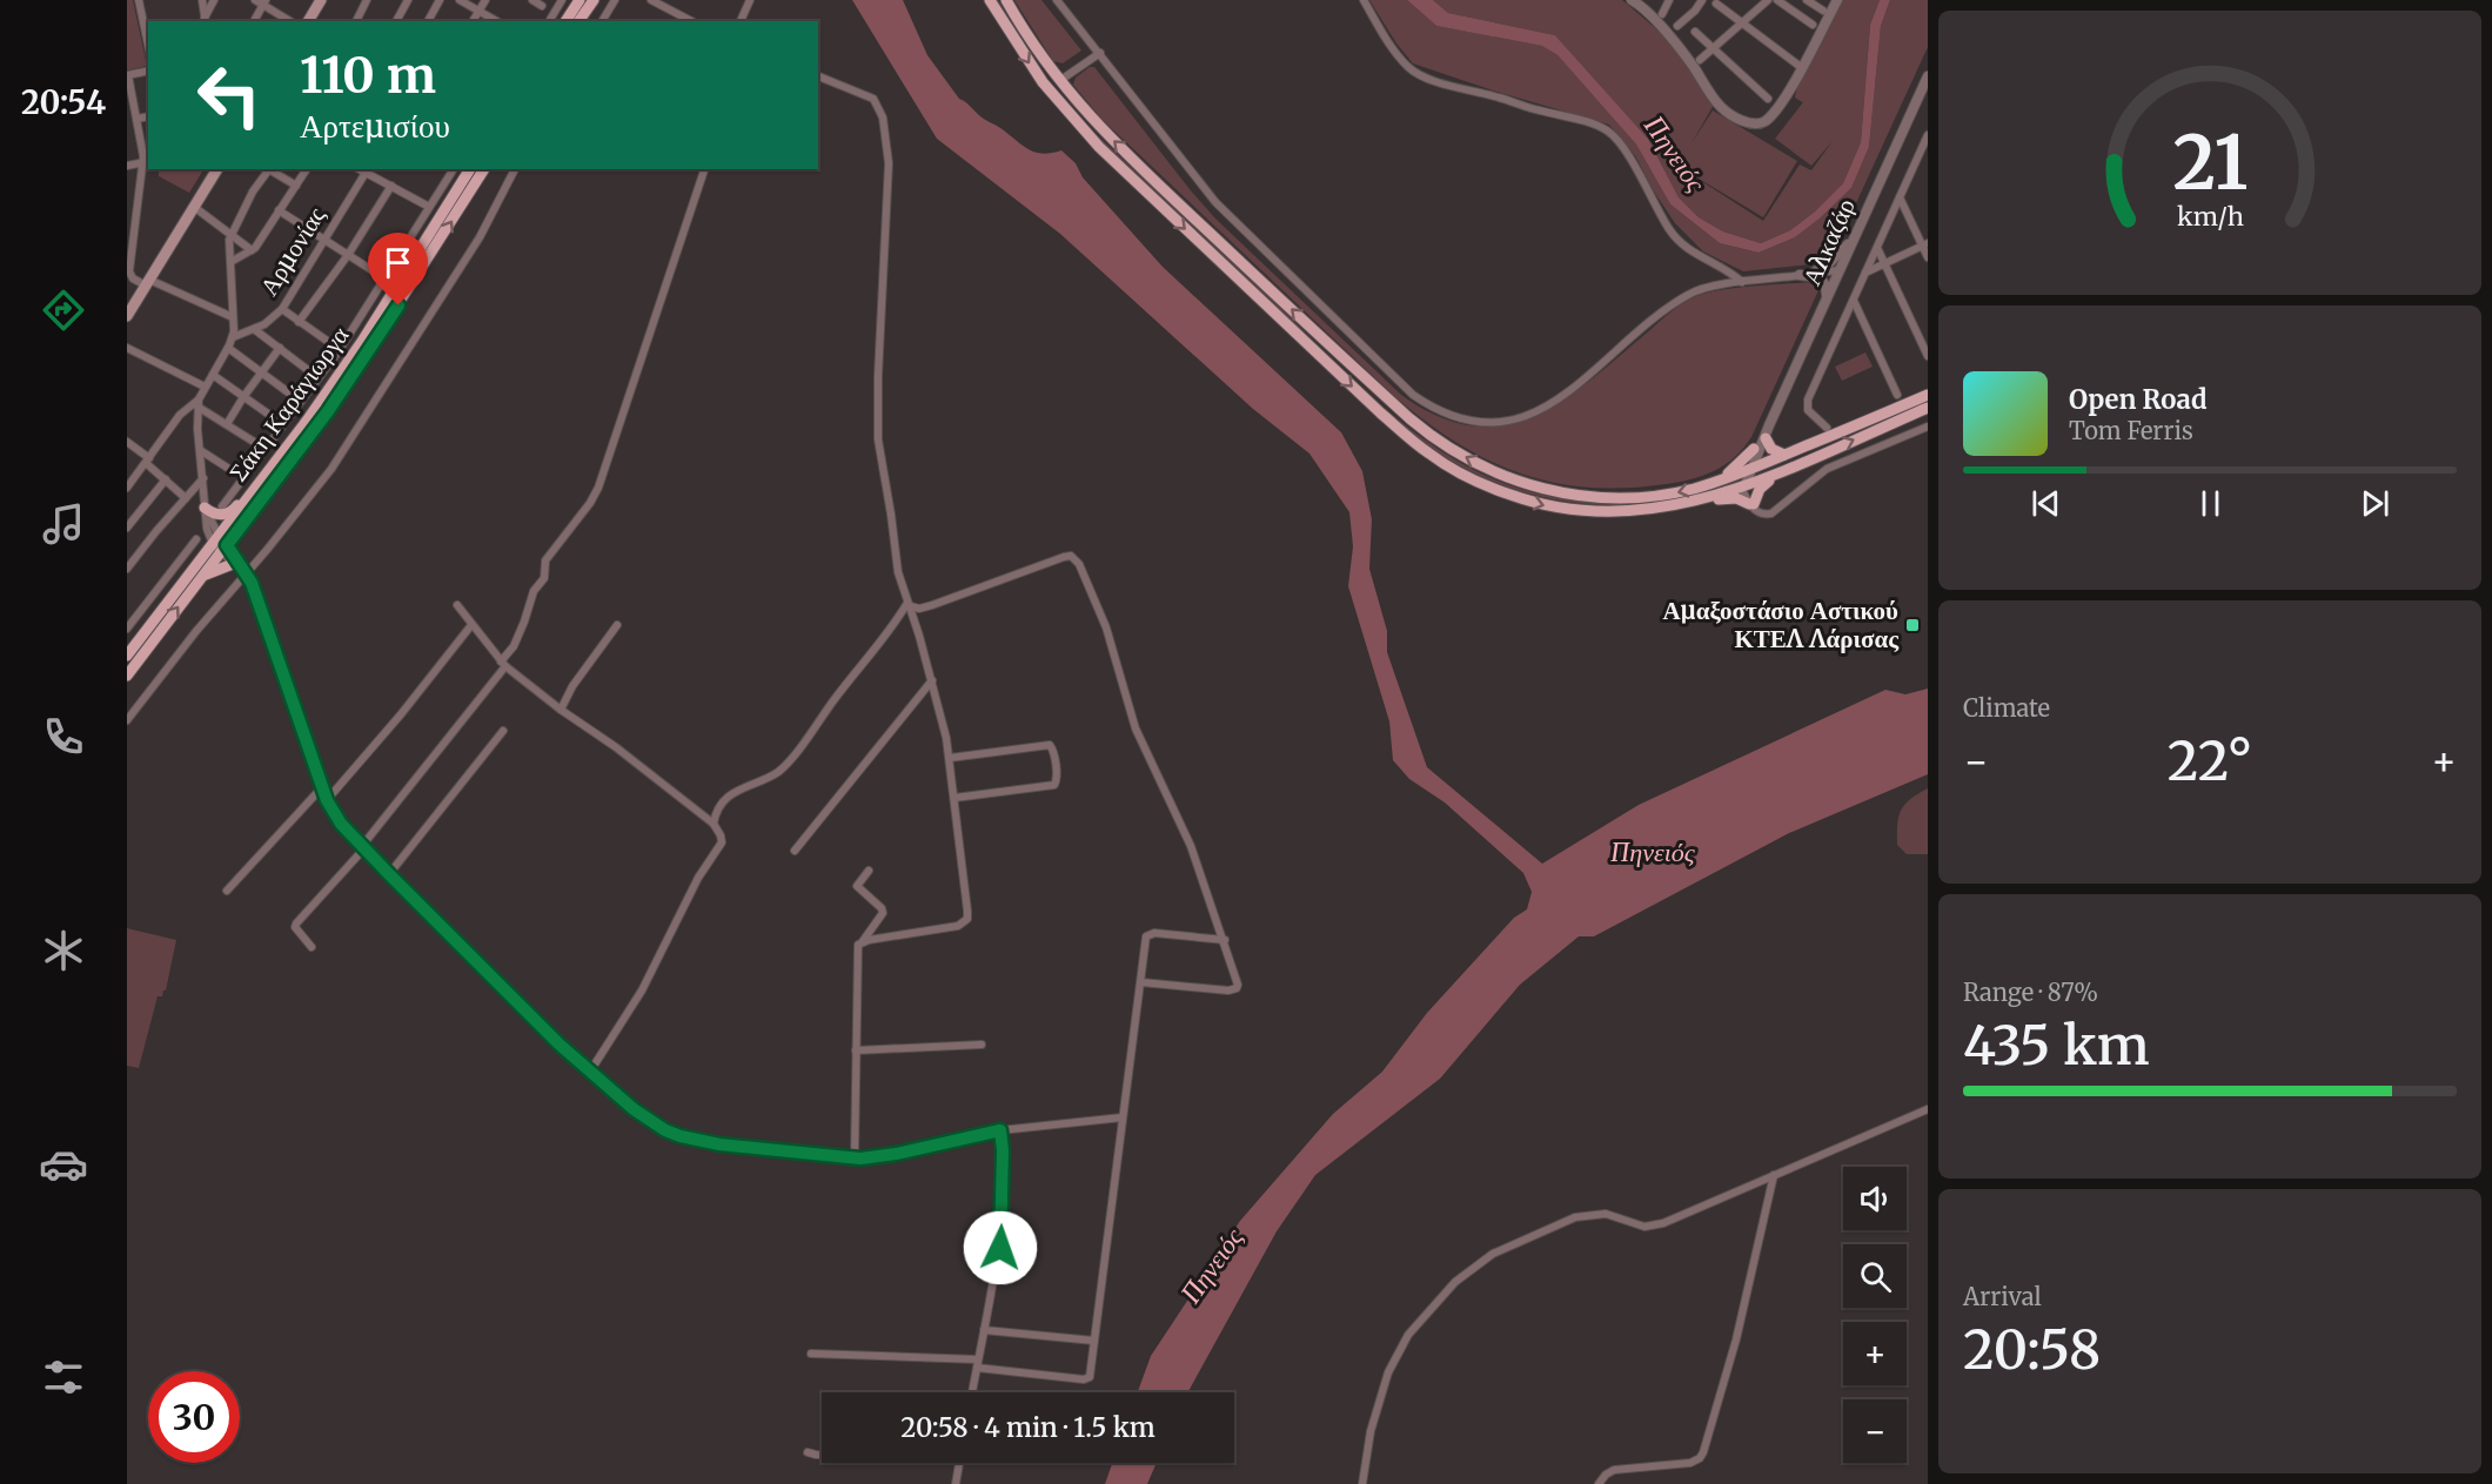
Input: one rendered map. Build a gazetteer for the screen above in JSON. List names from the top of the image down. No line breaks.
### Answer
{"streets":{"main road":["Σάκη Καράγιωργα"],"street":["Αλκαζάρ","Αρμονίας"]},"water":["Πηνειός"],"places":{"transit":["Αμαξοστάσιο Αστικού ΚΤΕΛ Λάρισας"]},"page":{"tabs":"20:54","turn":["110 m","Αρτεμισίου"],"song":["Open Road","Tom Ferris"],"tile":["Climate",["Range · 87%","435 km"],["Arrival","20:58"]],"heat":["−","22°","+"],"map_buttons":["+","−"],"limit":"30","trip":"20:58 · 4 min · 1.5 km","gauge":["21","km/h"]}}
